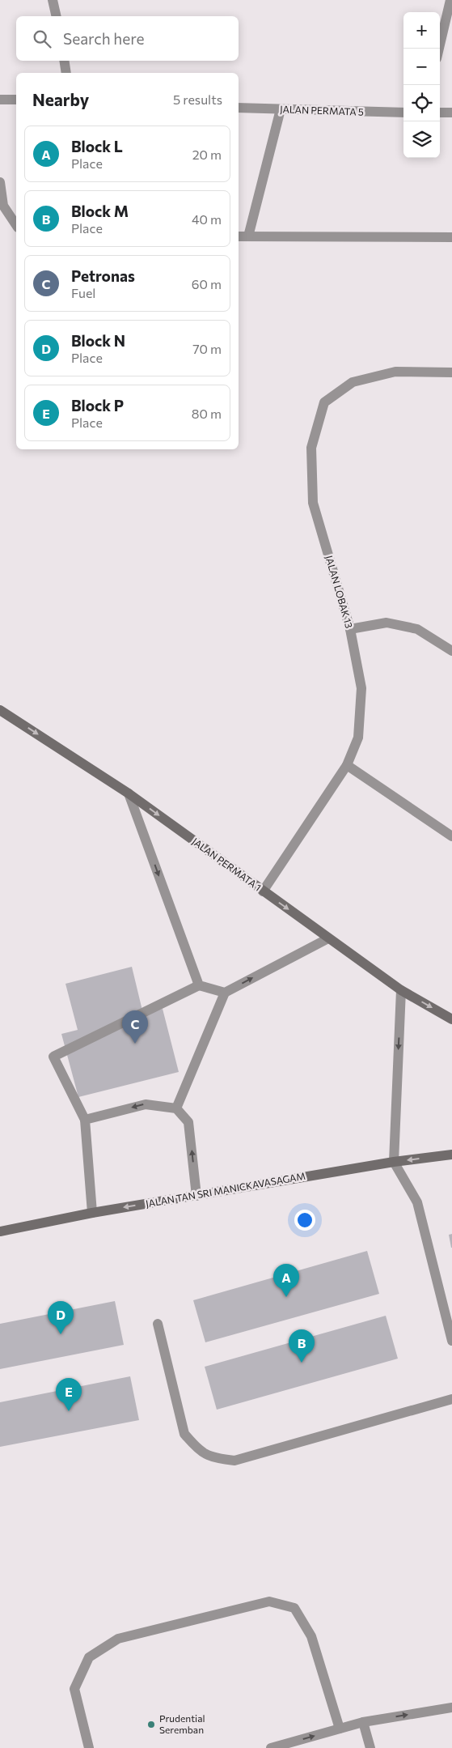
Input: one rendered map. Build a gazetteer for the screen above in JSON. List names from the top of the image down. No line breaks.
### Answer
{"streets":{"main road":["JALAN PERMATA 1","JALAN TAN SRI MANICKAVASAGAM"],"street":["JALAN PERMATA 5","JALAN LOBAK 13"]},"crossings":[["JALAN LOBAK 13","JALAN PERMATA 1"]],"one_way":["JALAN PERMATA 1","JALAN TAN SRI MANICKAVASAGAM"],"places":["Prudential Seremban"],"page":{"map_buttons":["+","−"],"search":"Search here","heading":["Nearby","5 results"],"list":[{"mark":"A","name":"Block L","note":"Place","value":"20 m"},{"mark":"B","name":"Block M","note":"Place","value":"40 m"},{"mark":"C","name":"Petronas","note":"Fuel","value":"60 m"},{"mark":"D","name":"Block N","note":"Place","value":"70 m"},{"mark":"E","name":"Block P","note":"Place","value":"80 m"}],"pins":["C","A","D","B","E"]}}
